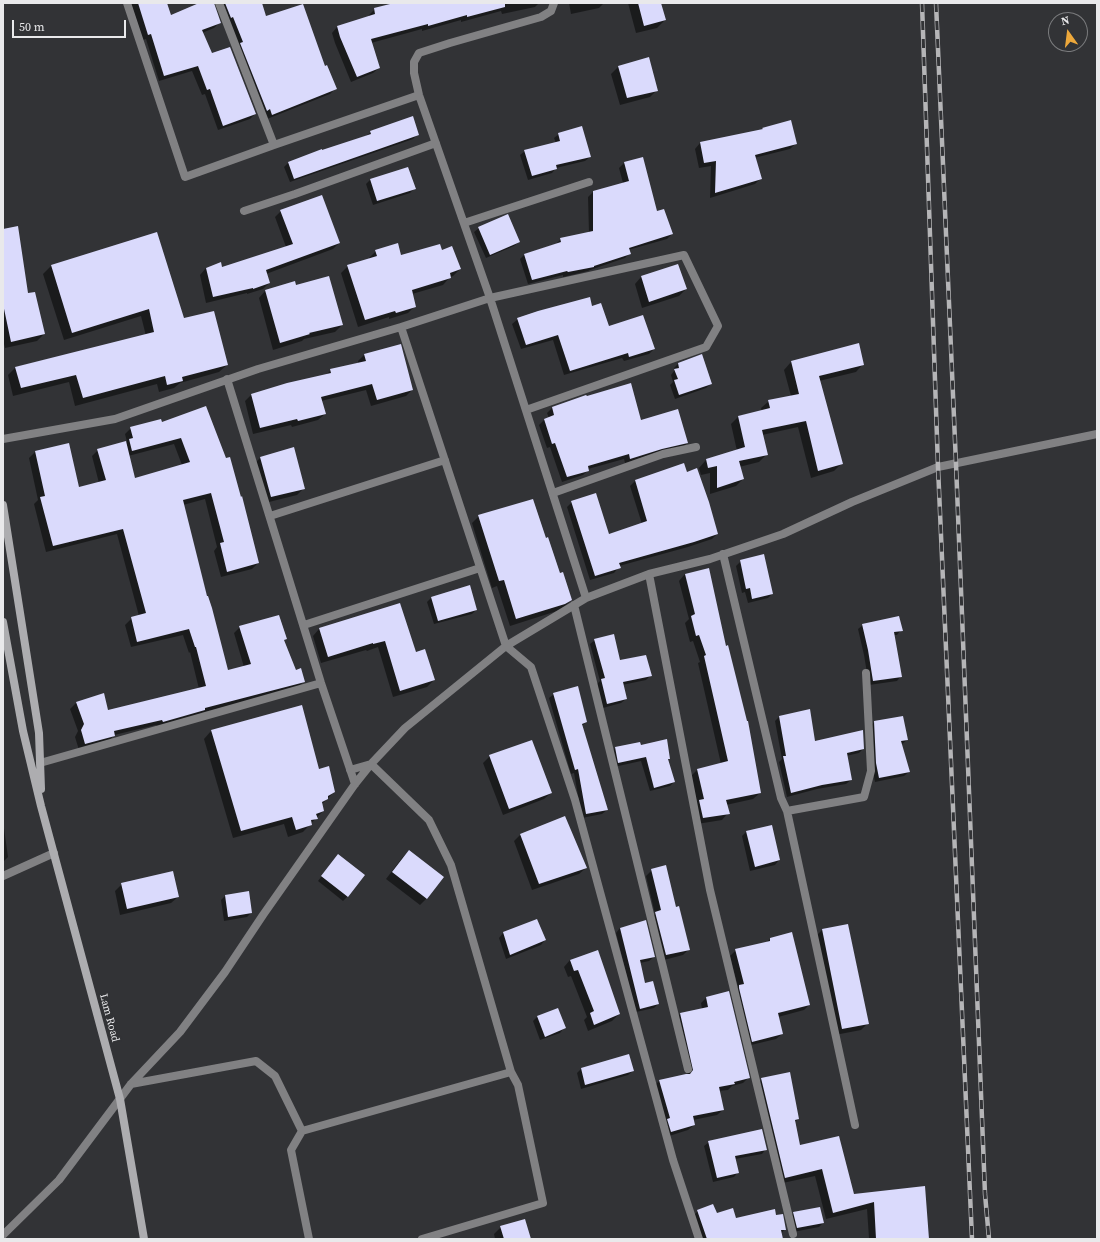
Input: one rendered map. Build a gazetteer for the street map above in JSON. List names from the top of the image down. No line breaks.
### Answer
{"streets":{"main road":["Lam Road"]},"scale_bar":"50 m","north":"top"}
